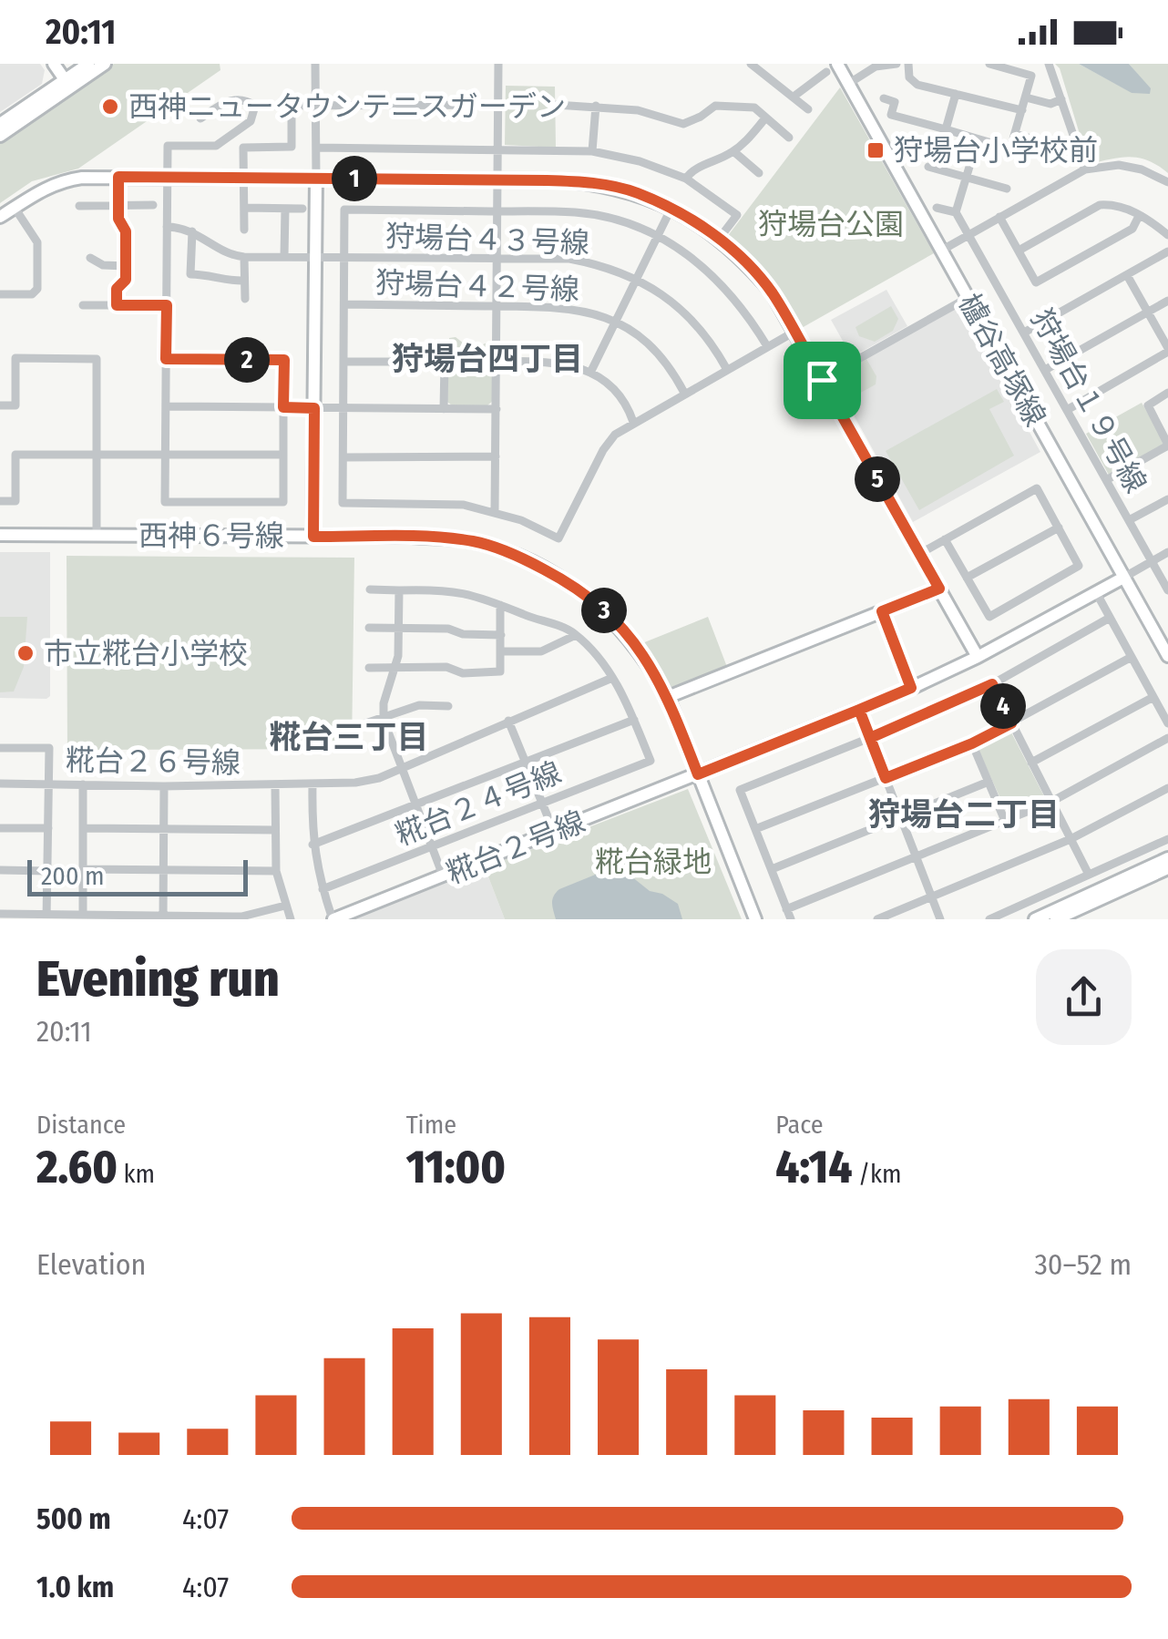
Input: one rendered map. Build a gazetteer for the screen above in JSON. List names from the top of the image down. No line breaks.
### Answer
{"streets":{"street":["狩場台４３号線","狩場台４２号線","櫨谷高塚線","狩場台１９号線","西神６号線","糀台２６号線","糀台２４号線","糀台２号線"]},"crossings":[["櫨谷高塚線","糀台２号線"],["西神６号線","糀台２号線"]],"districts":["狩場台四丁目","糀台三丁目","狩場台二丁目"],"parks":["狩場台公園","糀台緑地"],"places":{"other":["西神ニュータウンテニスガーデン","市立糀台小学校"],"transit":["狩場台小学校前"]},"scale_bar":"200 m","page":{"status":"20:11","pins":["1","2","5","3","4"],"scale":"200 m","heading":["Evening run","20:11"],"stats":[["Distance","2.60 km"],["Time","11:00"],["Pace","4:14 /km"]],"chart":["Elevation","30–52 m"],"list":[{"name":"500 m","note":"4:07"},{"name":"1.0 km","note":"4:07"}]}}
